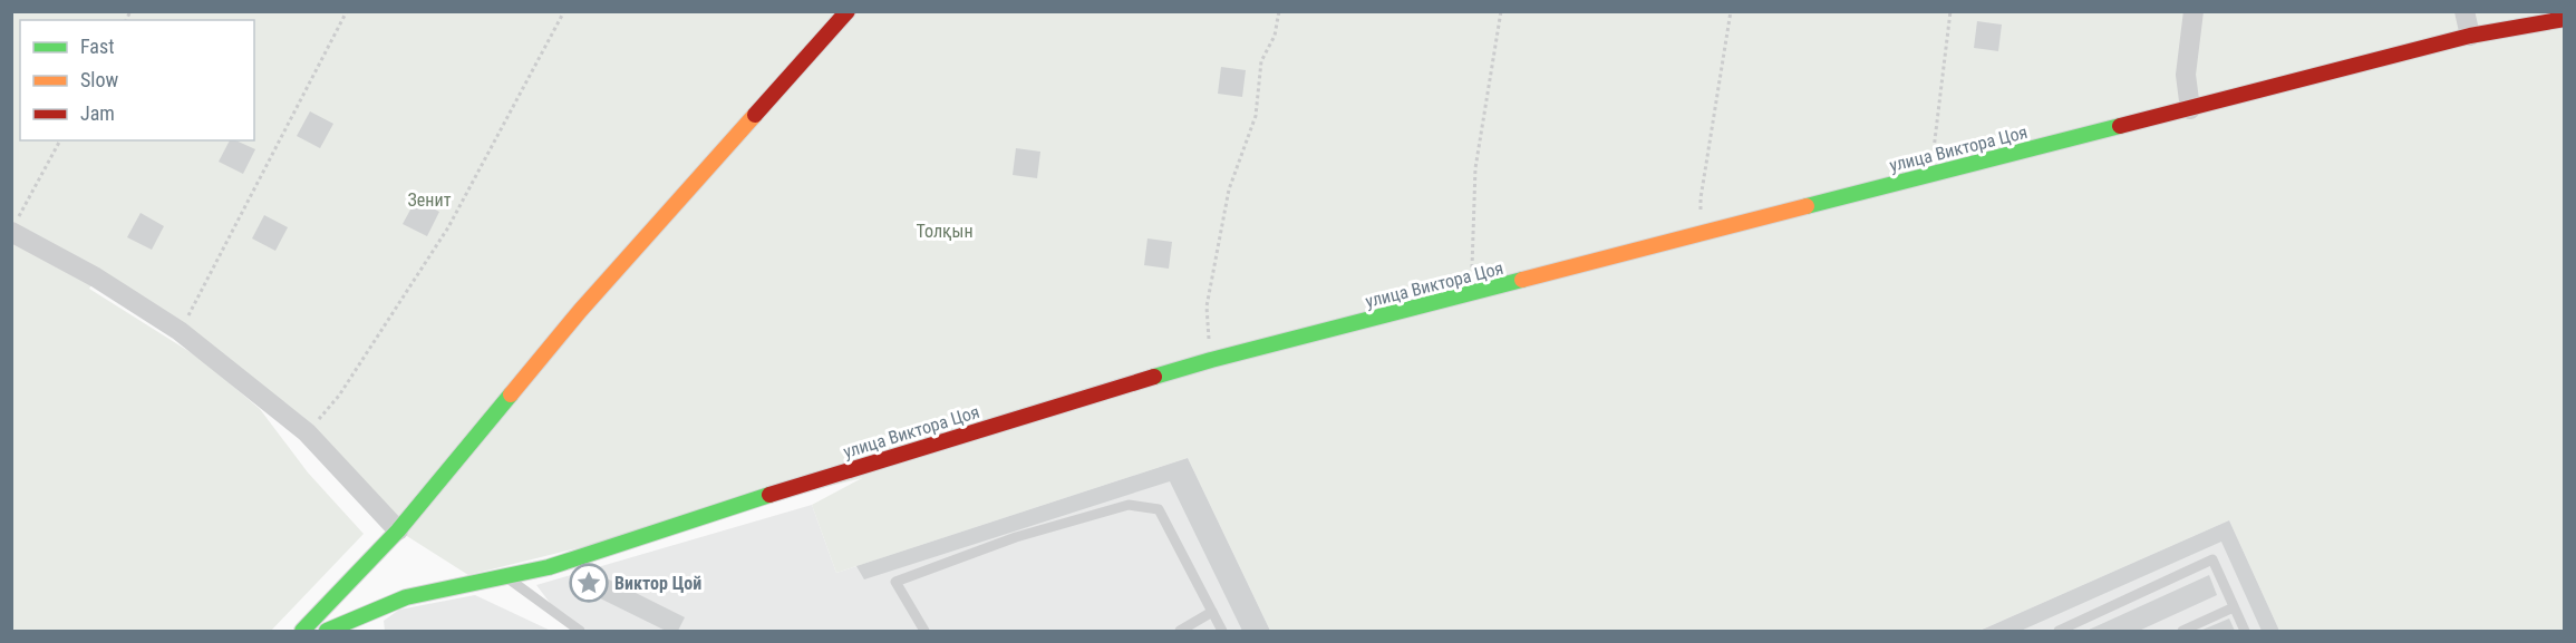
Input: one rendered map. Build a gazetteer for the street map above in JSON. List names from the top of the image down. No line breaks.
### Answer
{"streets":{"street":["улица Виктора Цоя"]},"parks":["Зенит","Толқын"],"places":{"place":["Виктор Цой"]},"legend":["Fast","Slow","Jam"]}
